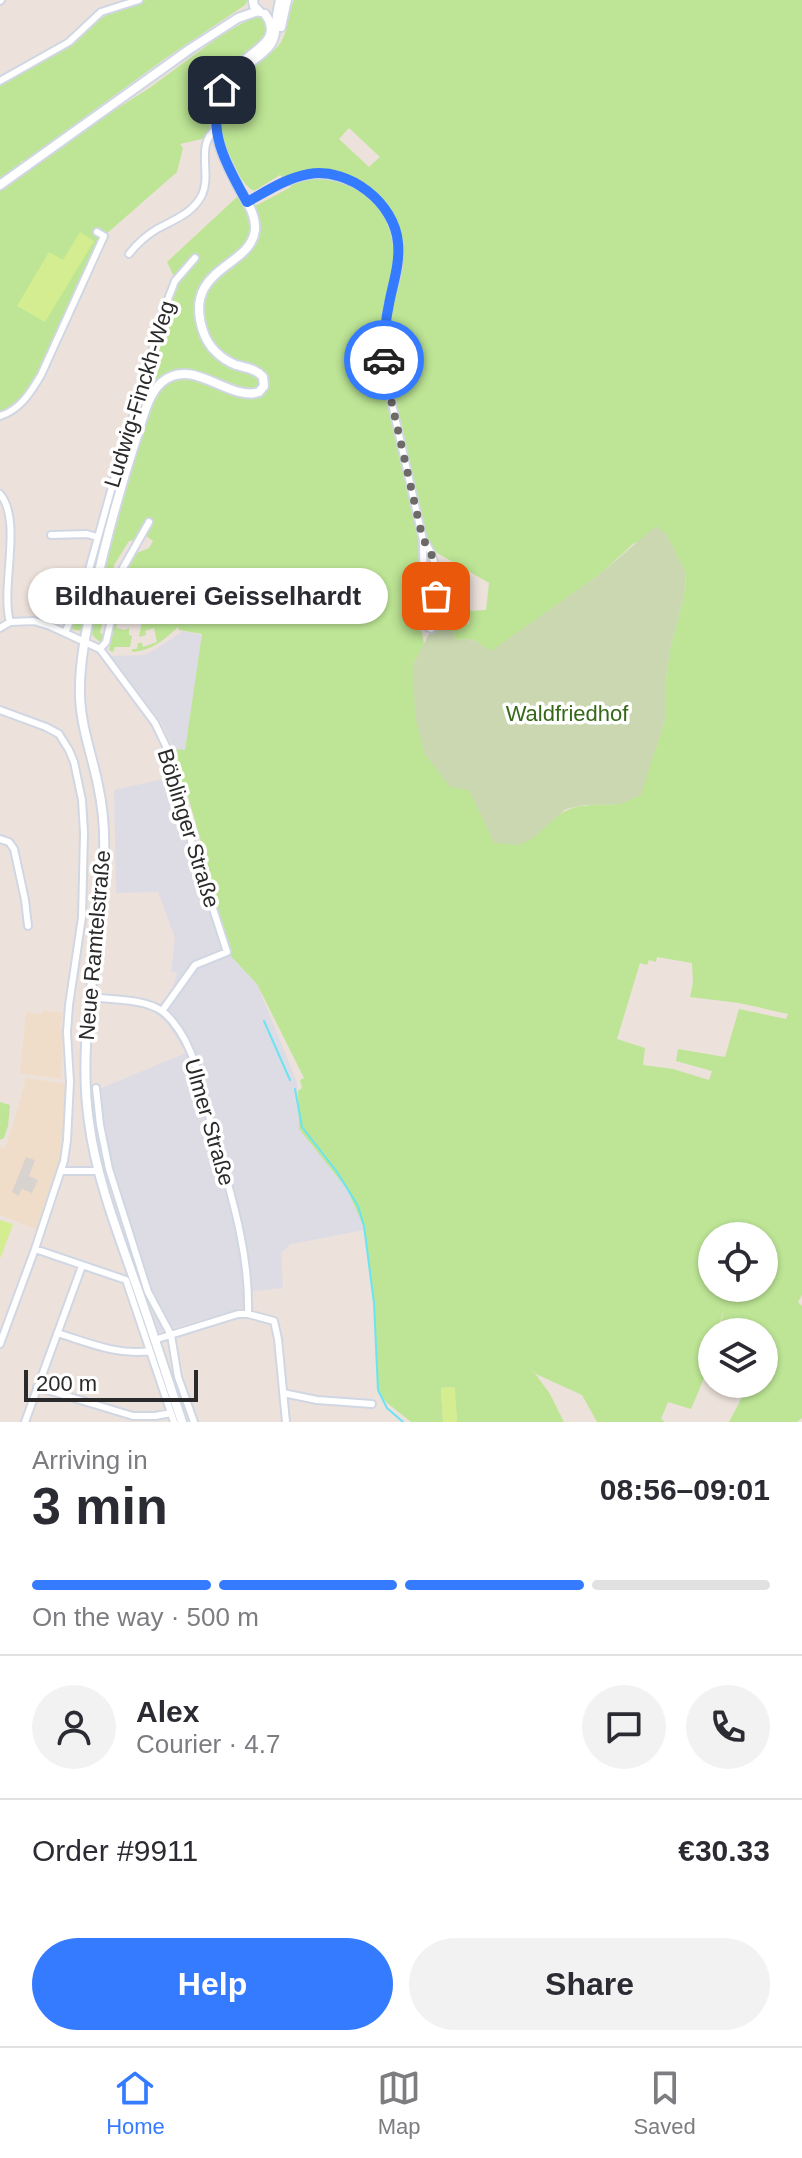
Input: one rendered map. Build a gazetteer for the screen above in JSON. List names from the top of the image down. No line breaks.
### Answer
{"streets":{"main road":["Neue Ramtelstraße"],"street":["Ludwig-Finckh-Weg","Böblinger Straße","Ulmer Straße"]},"crossings":[["Böblinger Straße","Ulmer Straße"]],"parks":["Waldfriedhof"],"places":["Bildhauerei Geisselhardt"],"scale_bar":"200 m","page":{"bubble":"Bildhauerei Geisselhardt","scale":"200 m","heading":["3 min","Arriving in","08:56–09:01"],"panel":["Alex","Courier · 4.7","Order #9911","€30.33"],"bar":"On the way · 500 m","buttons":["Help","Share"],"tabs":["Home","Map","Saved"]}}
